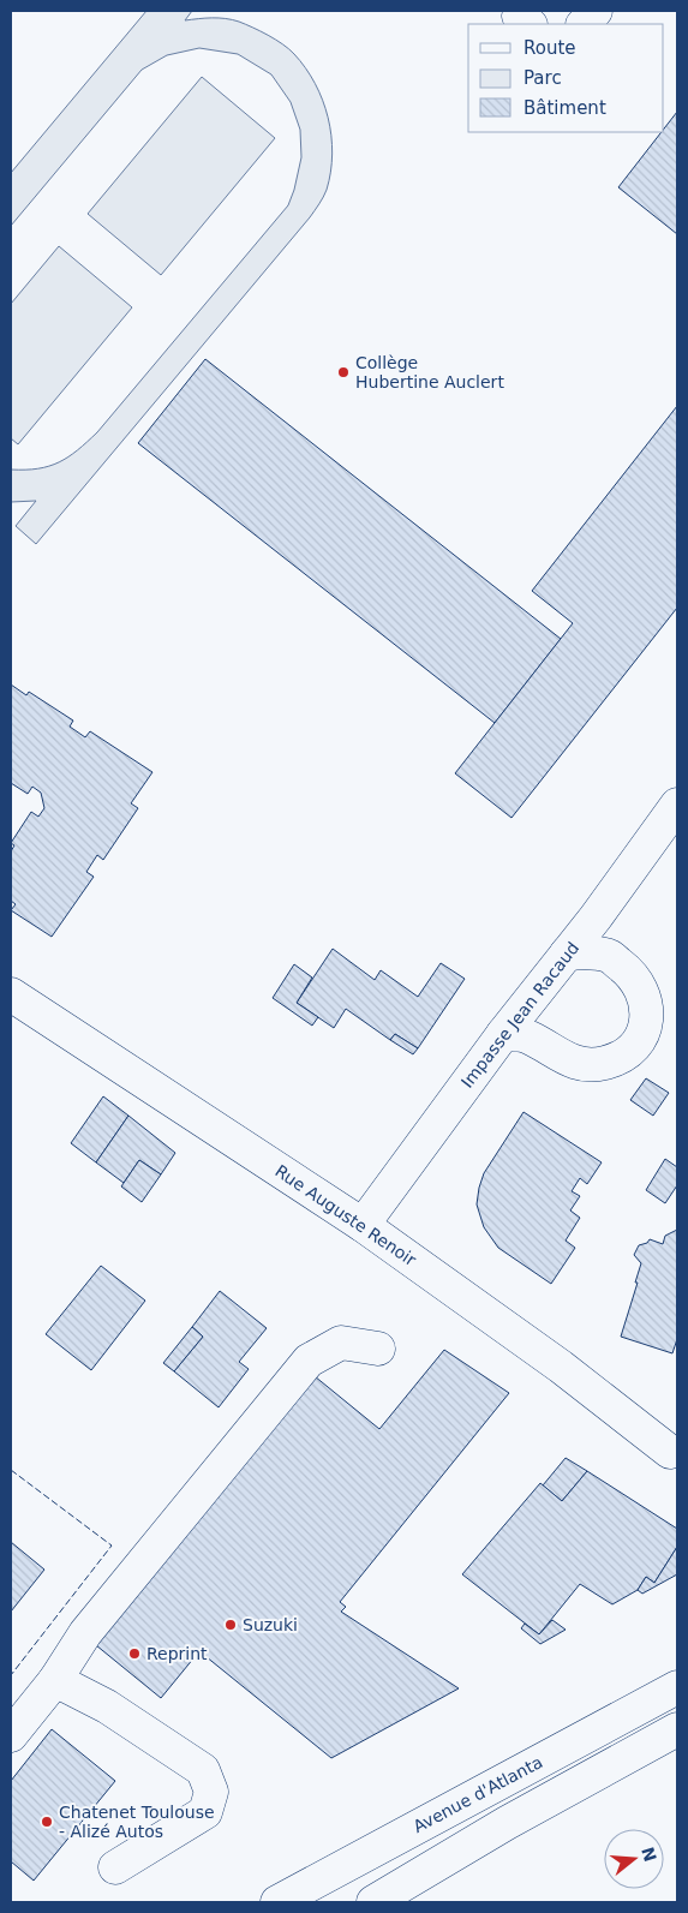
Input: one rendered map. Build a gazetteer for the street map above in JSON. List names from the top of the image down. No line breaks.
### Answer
{"streets":{"street":["Impasse Jean Racaud","Rue Auguste Renoir","Avenue d'Atlanta"]},"crossings":[["Impasse Jean Racaud","Rue Auguste Renoir"]],"places":["Collège Hubertine Auclert","Suzuki","Reprint","Chatenet Toulouse - Alizé Autos"],"legend":["Route","Parc","Bâtiment"],"north":"right"}
